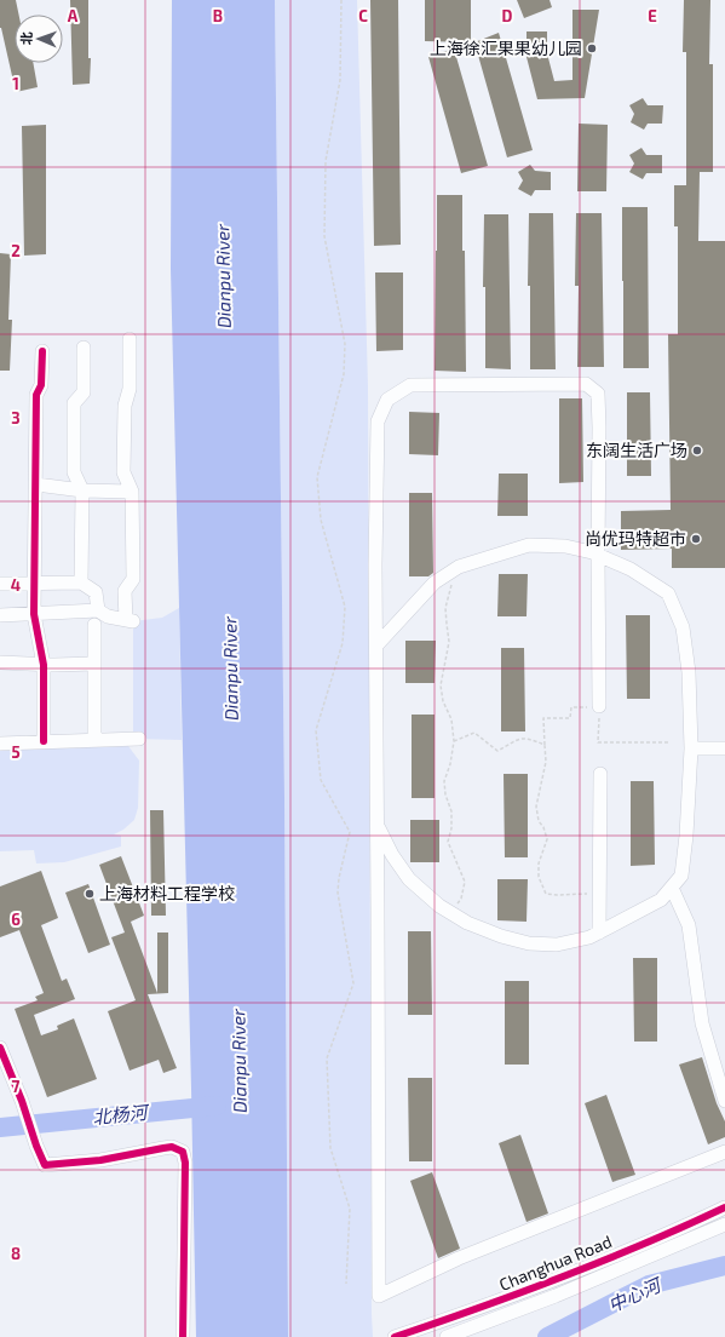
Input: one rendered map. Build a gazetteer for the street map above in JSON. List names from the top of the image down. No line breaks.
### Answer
{"streets":{"street":["Changhua Road"]},"water":["Dianpu River","北杨河","中心河"],"places":["上海徐汇果果幼儿园","东阔生活广场","尚优玛特超市","上海材料工程学校"],"north":"left","grid":{"columns":["A","B","C","D","E"],"rows":["1","2","3","4","5","6","7","8"]}}
